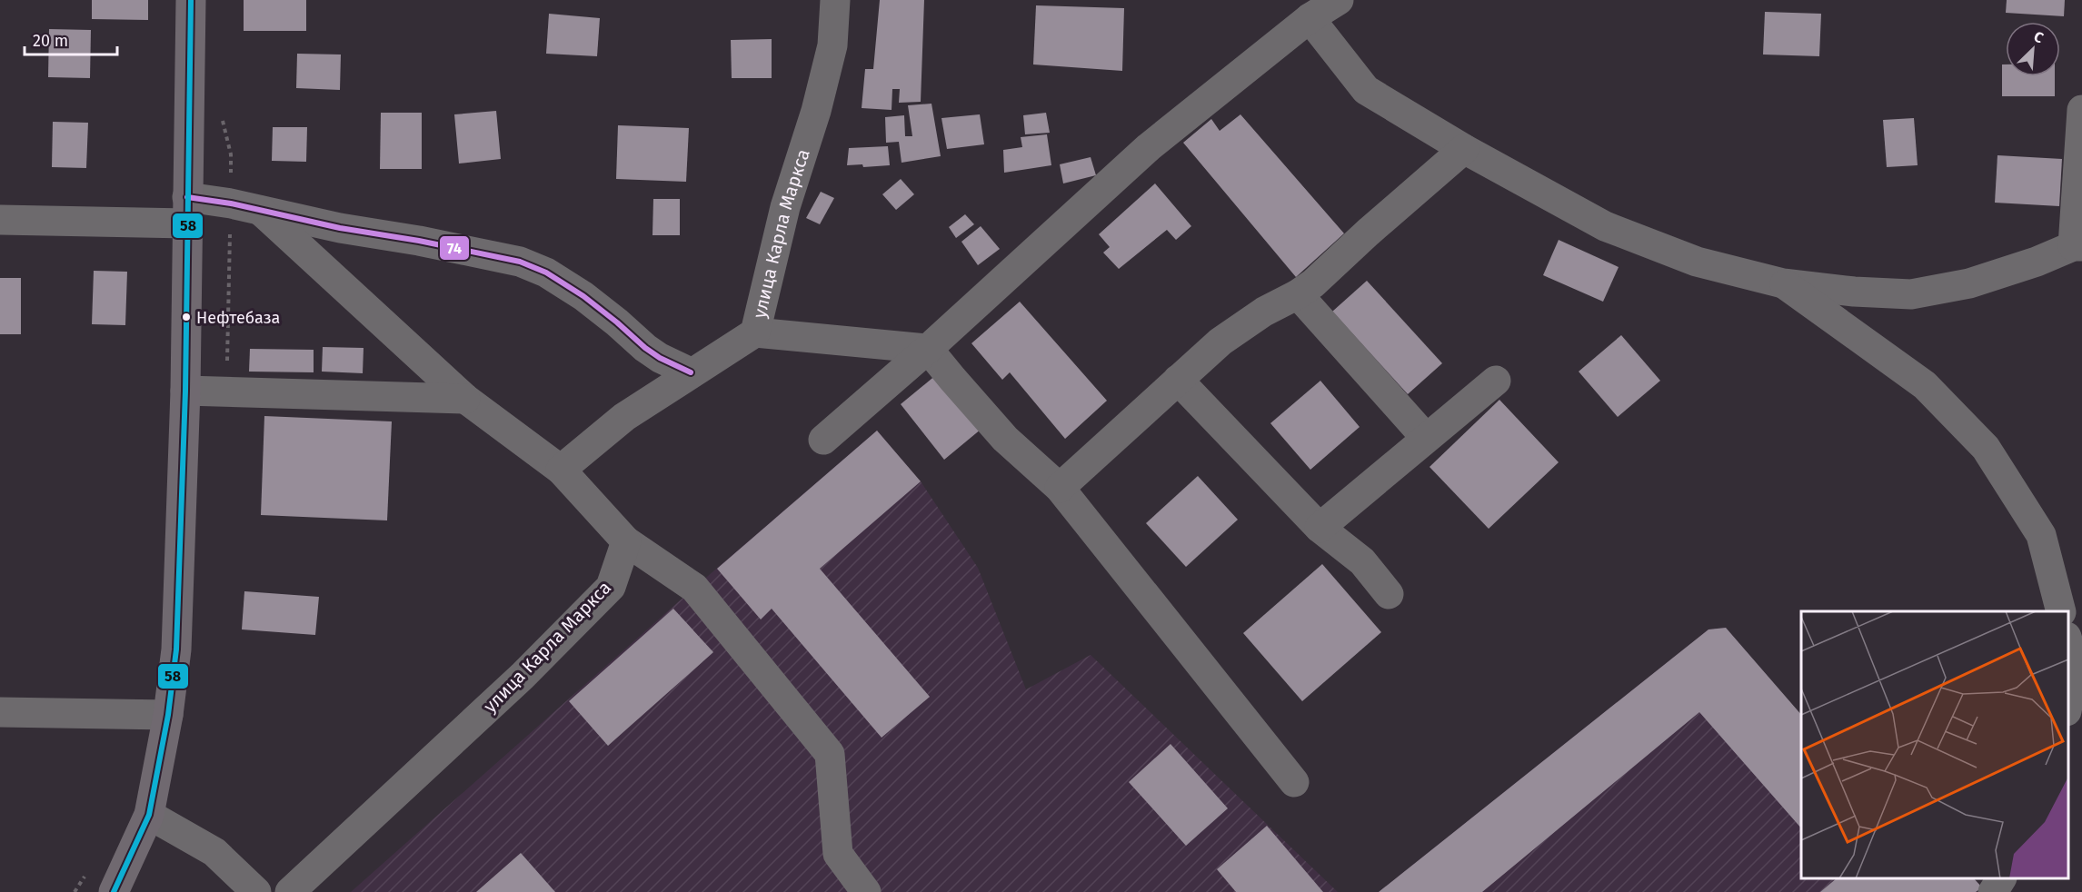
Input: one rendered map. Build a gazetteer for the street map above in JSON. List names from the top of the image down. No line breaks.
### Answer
{"streets":{"street":["улица Карла Маркса"]},"places":["Нефтебаза"],"lines":["transit line 58","transit line 74"],"scale_bar":"20 m","north":"top right"}
